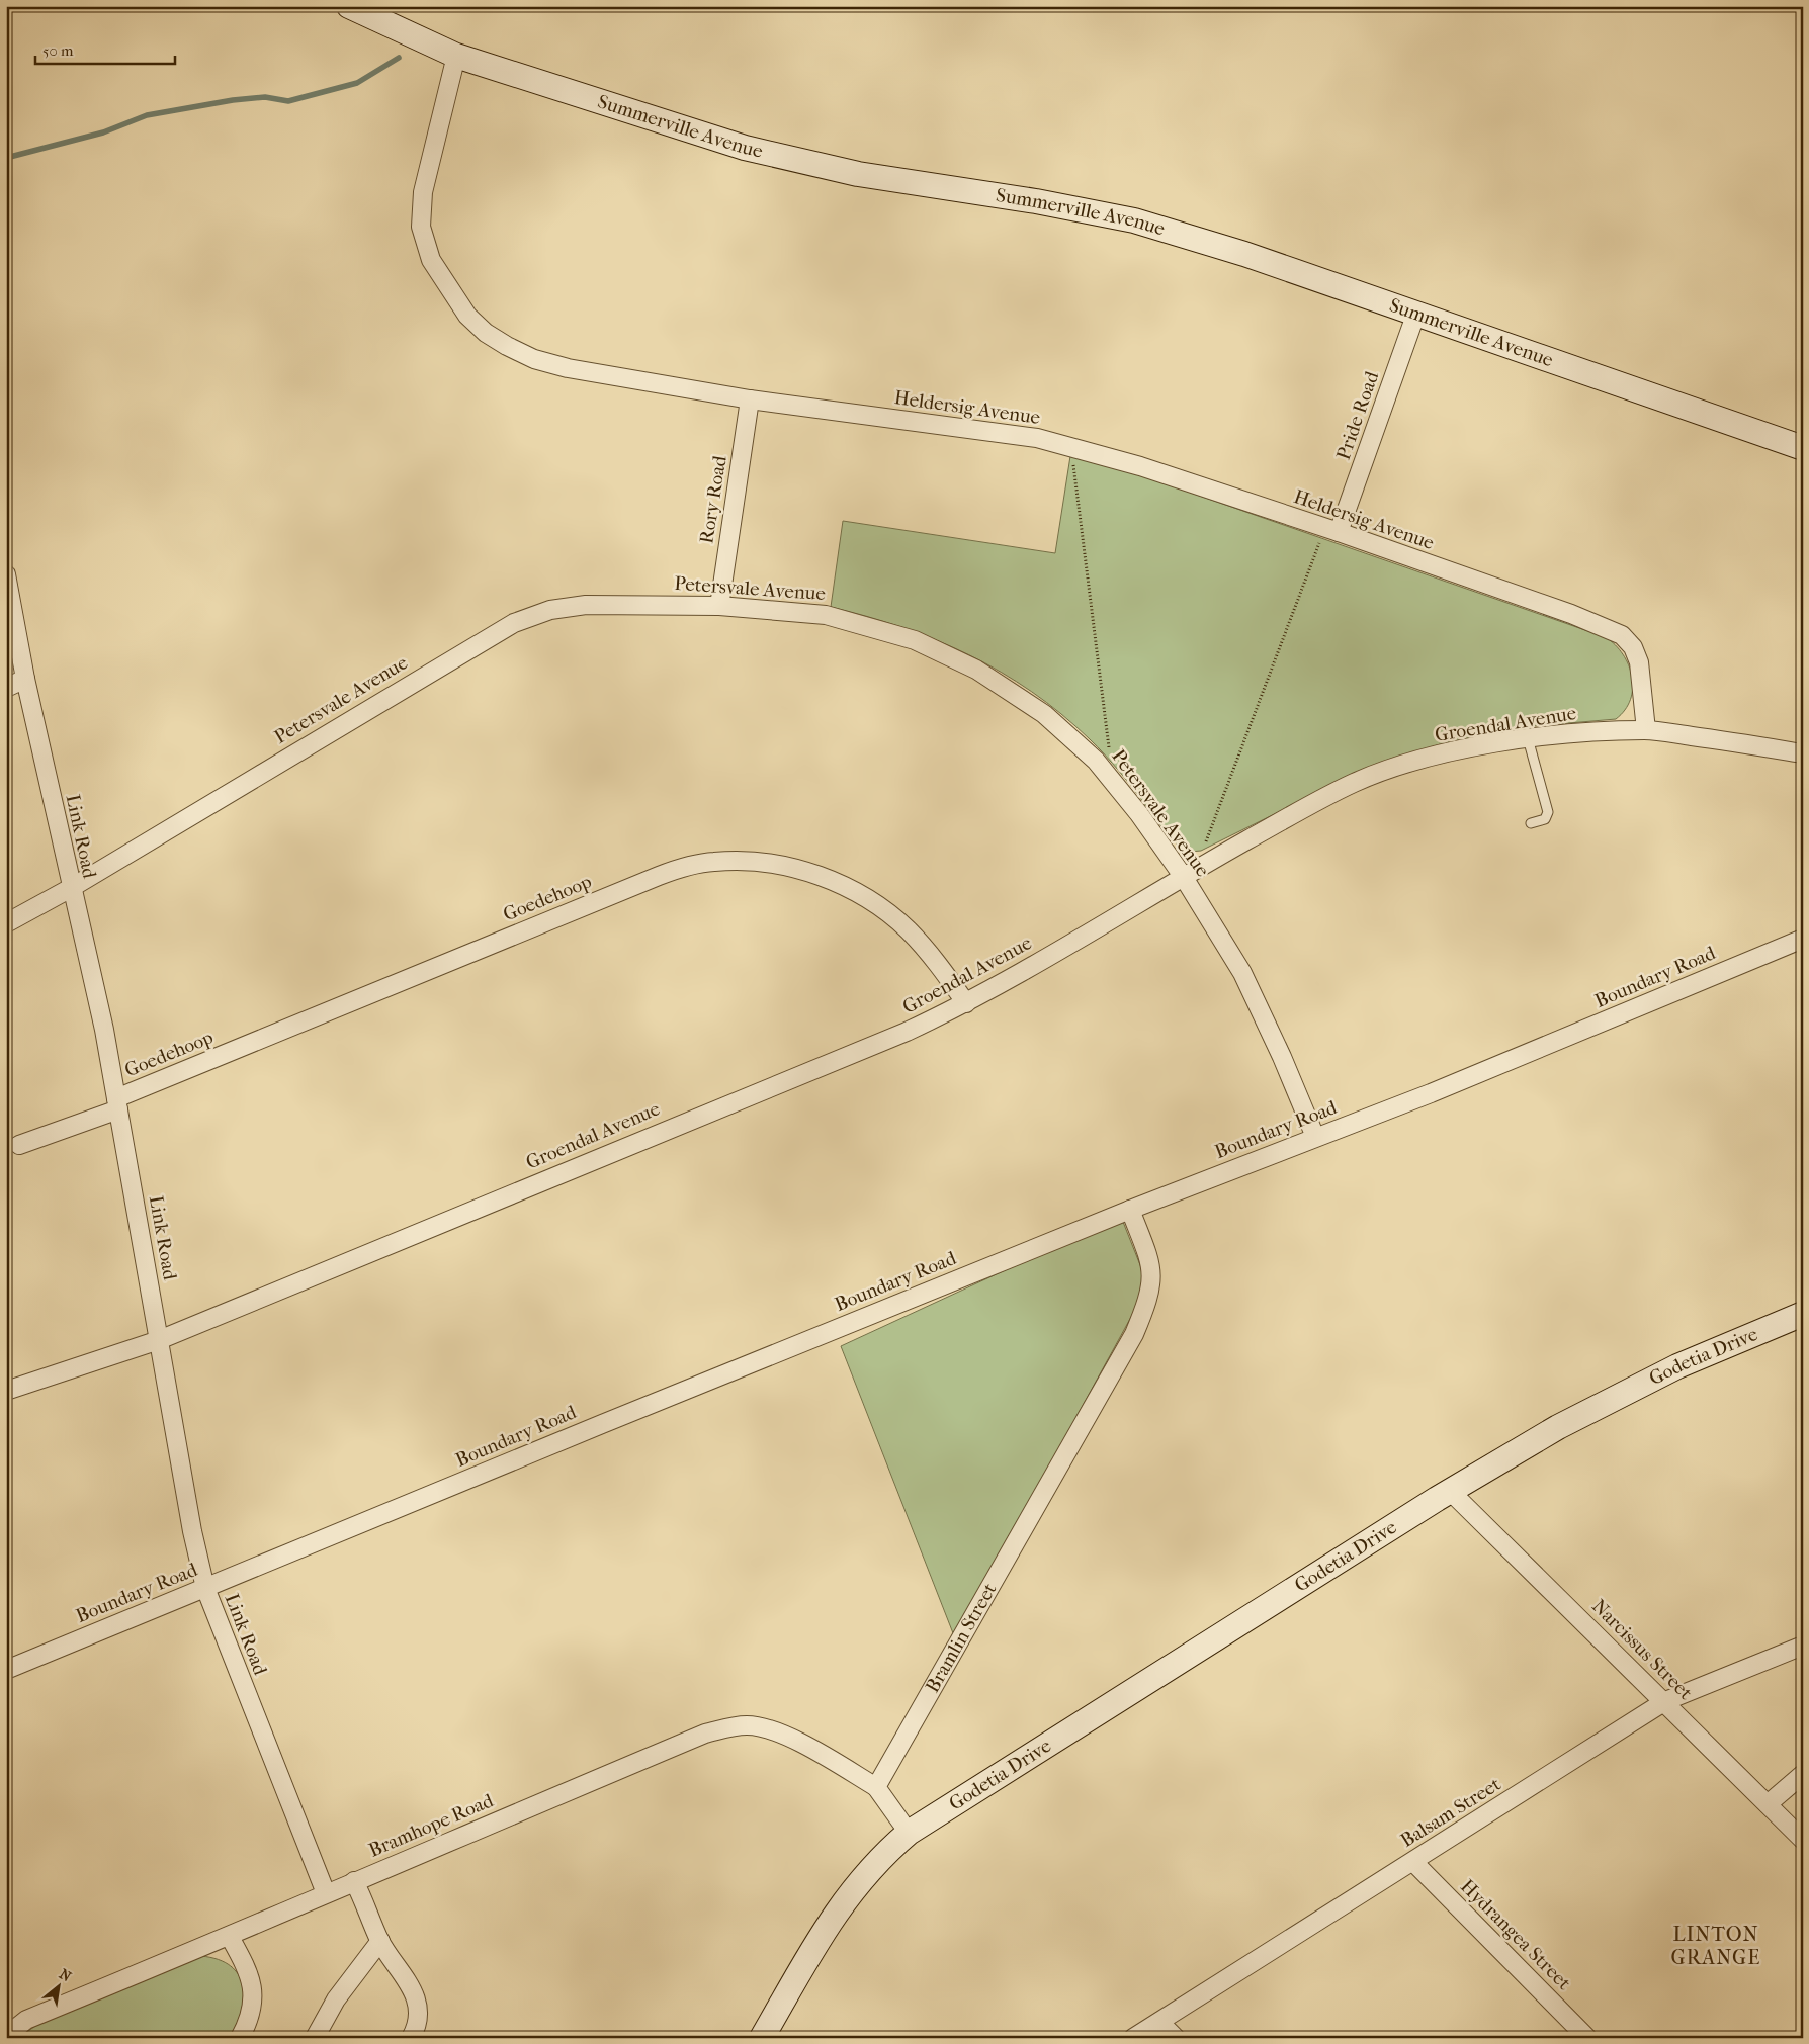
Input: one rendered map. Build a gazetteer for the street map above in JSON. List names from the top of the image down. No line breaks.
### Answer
{"streets":{"street":["Summerville Avenue","Heldersig Avenue","Pride Road","Rory Road","Petersvale Avenue","Groendal Avenue","Link Road","Goedehoop","Boundary Road","Godetia Drive","Bramlin Street","Narcissus Street","Balsam Street","Bramhope Road","Hydrangea Street"]},"crossings":[["Summerville Avenue","Heldersig Avenue"],["Summerville Avenue","Pride Road"],["Heldersig Avenue","Pride Road"],["Heldersig Avenue","Rory Road"],["Heldersig Avenue","Groendal Avenue"],["Rory Road","Petersvale Avenue"],["Petersvale Avenue","Groendal Avenue"],["Petersvale Avenue","Link Road"],["Petersvale Avenue","Boundary Road"],["Groendal Avenue","Link Road"],["Groendal Avenue","Goedehoop"],["Link Road","Goedehoop"],["Link Road","Boundary Road"],["Link Road","Bramhope Road"],["Boundary Road","Bramlin Street"],["Godetia Drive","Narcissus Street"],["Bramlin Street","Bramhope Road"],["Narcissus Street","Balsam Street"],["Balsam Street","Hydrangea Street"]],"districts":["LINTON GRANGE"],"scale_bar":"50 m","north":"top right"}
